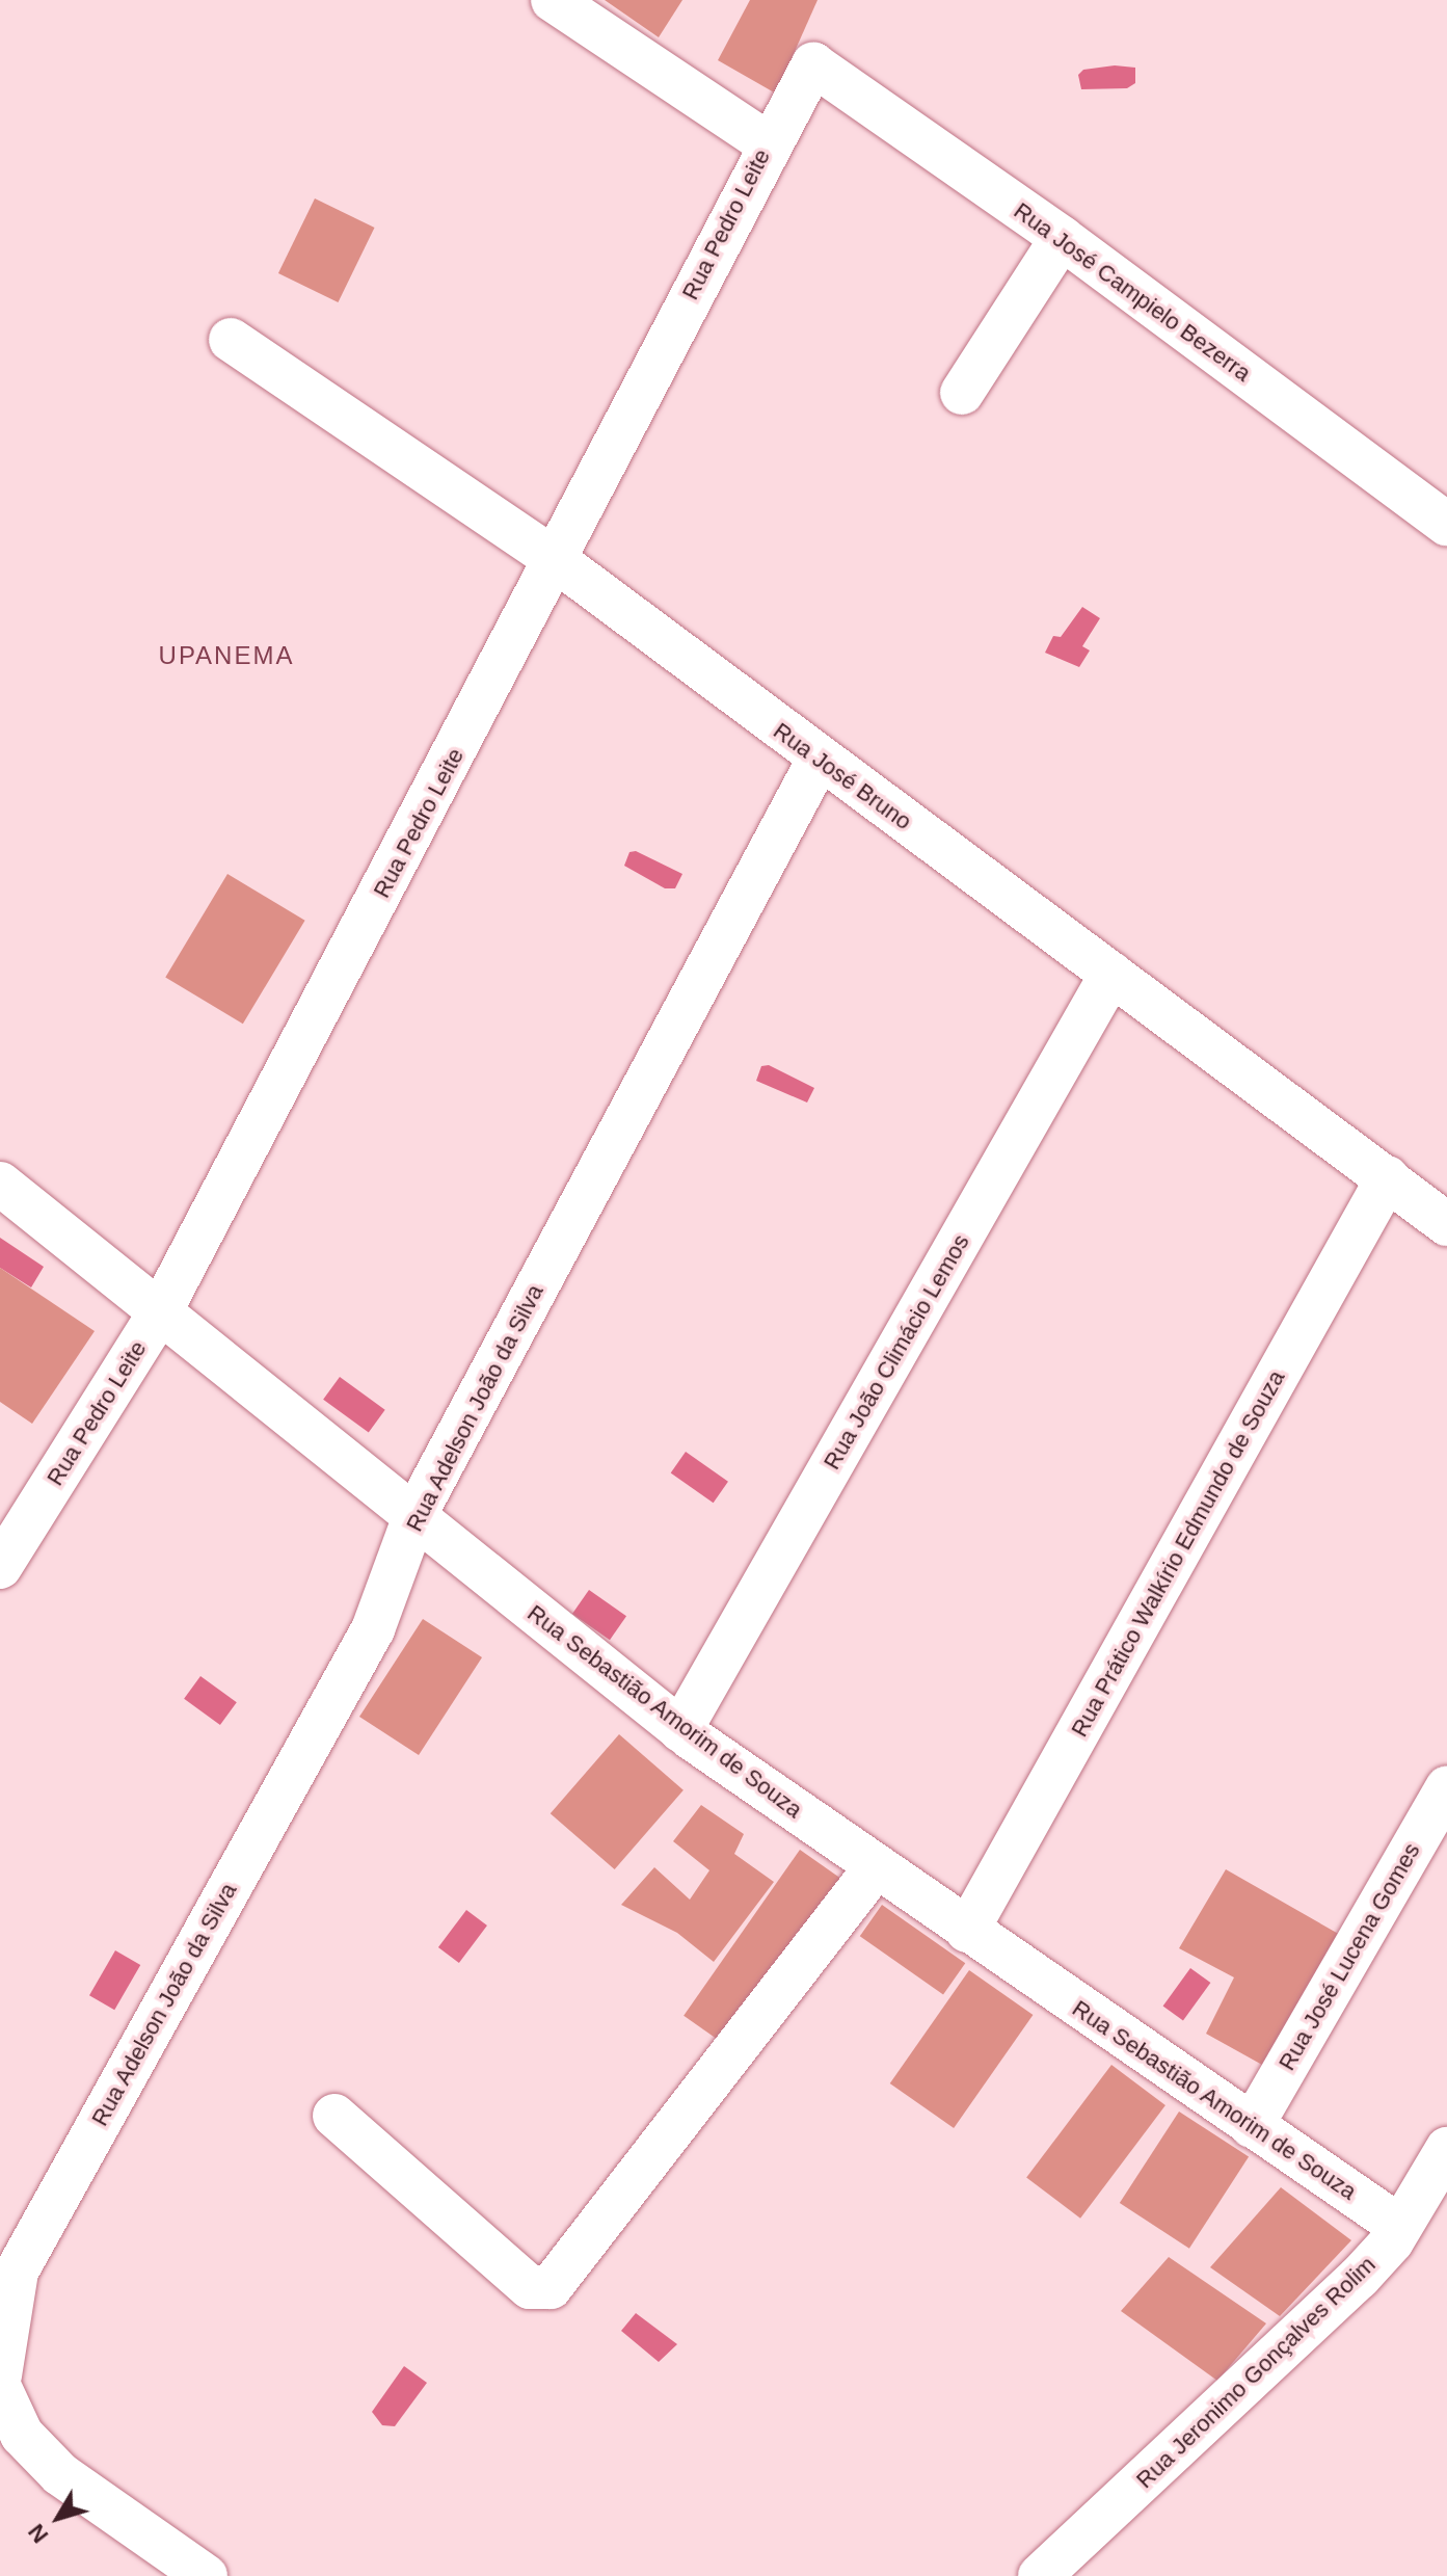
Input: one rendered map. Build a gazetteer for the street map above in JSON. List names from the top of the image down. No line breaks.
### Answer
{"streets":{"street":["Rua Pedro Leite","Rua José Campielo Bezerra","Rua José Bruno","Rua João Climácio Lemos","Rua Adelson João da Silva","Rua Prático Walkírio Edmundo de Souza","Rua Sebastião Amorim de Souza","Rua José Lucena Gomes","Rua Jeronimo Gonçalves Rolim"]},"crossings":[["Rua Pedro Leite","Rua José Campielo Bezerra"],["Rua Pedro Leite","Rua José Bruno"],["Rua Pedro Leite","Rua Sebastião Amorim de Souza"],["Rua José Bruno","Rua João Climácio Lemos"],["Rua José Bruno","Rua Adelson João da Silva"],["Rua José Bruno","Rua Prático Walkírio Edmundo de Souza"],["Rua João Climácio Lemos","Rua Sebastião Amorim de Souza"],["Rua Adelson João da Silva","Rua Sebastião Amorim de Souza"],["Rua Prático Walkírio Edmundo de Souza","Rua Sebastião Amorim de Souza"],["Rua Sebastião Amorim de Souza","Rua José Lucena Gomes"],["Rua Sebastião Amorim de Souza","Rua Jeronimo Gonçalves Rolim"]],"districts":["UPANEMA"],"north":"bottom left"}
